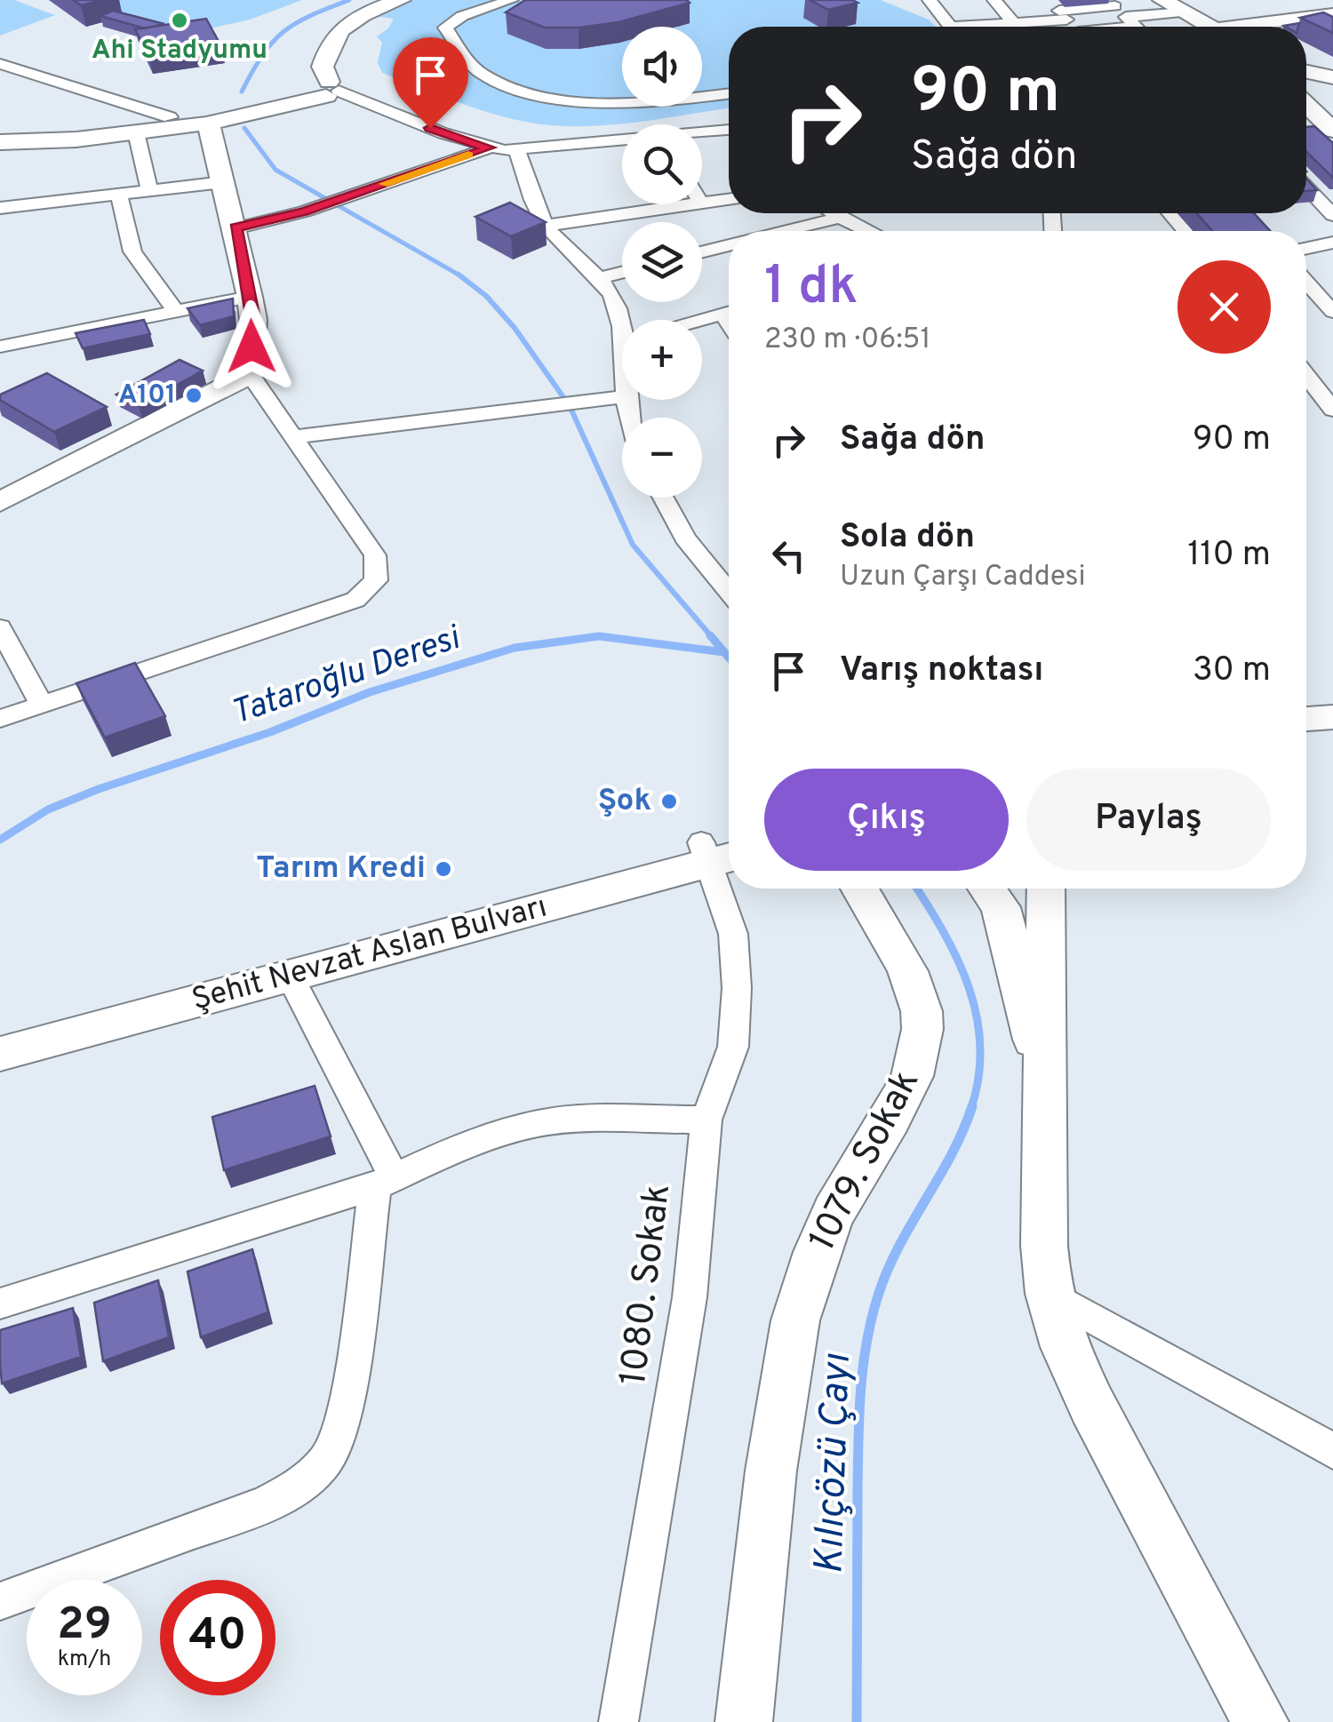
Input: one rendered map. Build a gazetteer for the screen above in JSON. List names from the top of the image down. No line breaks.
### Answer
{"streets":{"main road":["Şehit Nevzat Aslan Bulvarı","1079. Sokak"],"street":["1080. Sokak"]},"crossings":[["Şehit Nevzat Aslan Bulvarı","1080. Sokak"]],"water":["Tataroğlu Deresi","Kılıçözü Çayı"],"places":["Ahi Stadyumu","A101","Şok","Tarım Kredi"],"page":{"map_buttons":["+","−"],"turn":["90 m","Sağa dön"],"heading":["1 dk","230 m · 06:51"],"list":[{"name":"Sağa dön","value":"90 m"},{"name":"Sola dön","note":"Uzun Çarşı Caddesi","value":"110 m"},{"name":"Varış noktası","value":"30 m"}],"buttons":["Çıkış","Paylaş"],"speed":"29 km/h","limit":"40"}}
